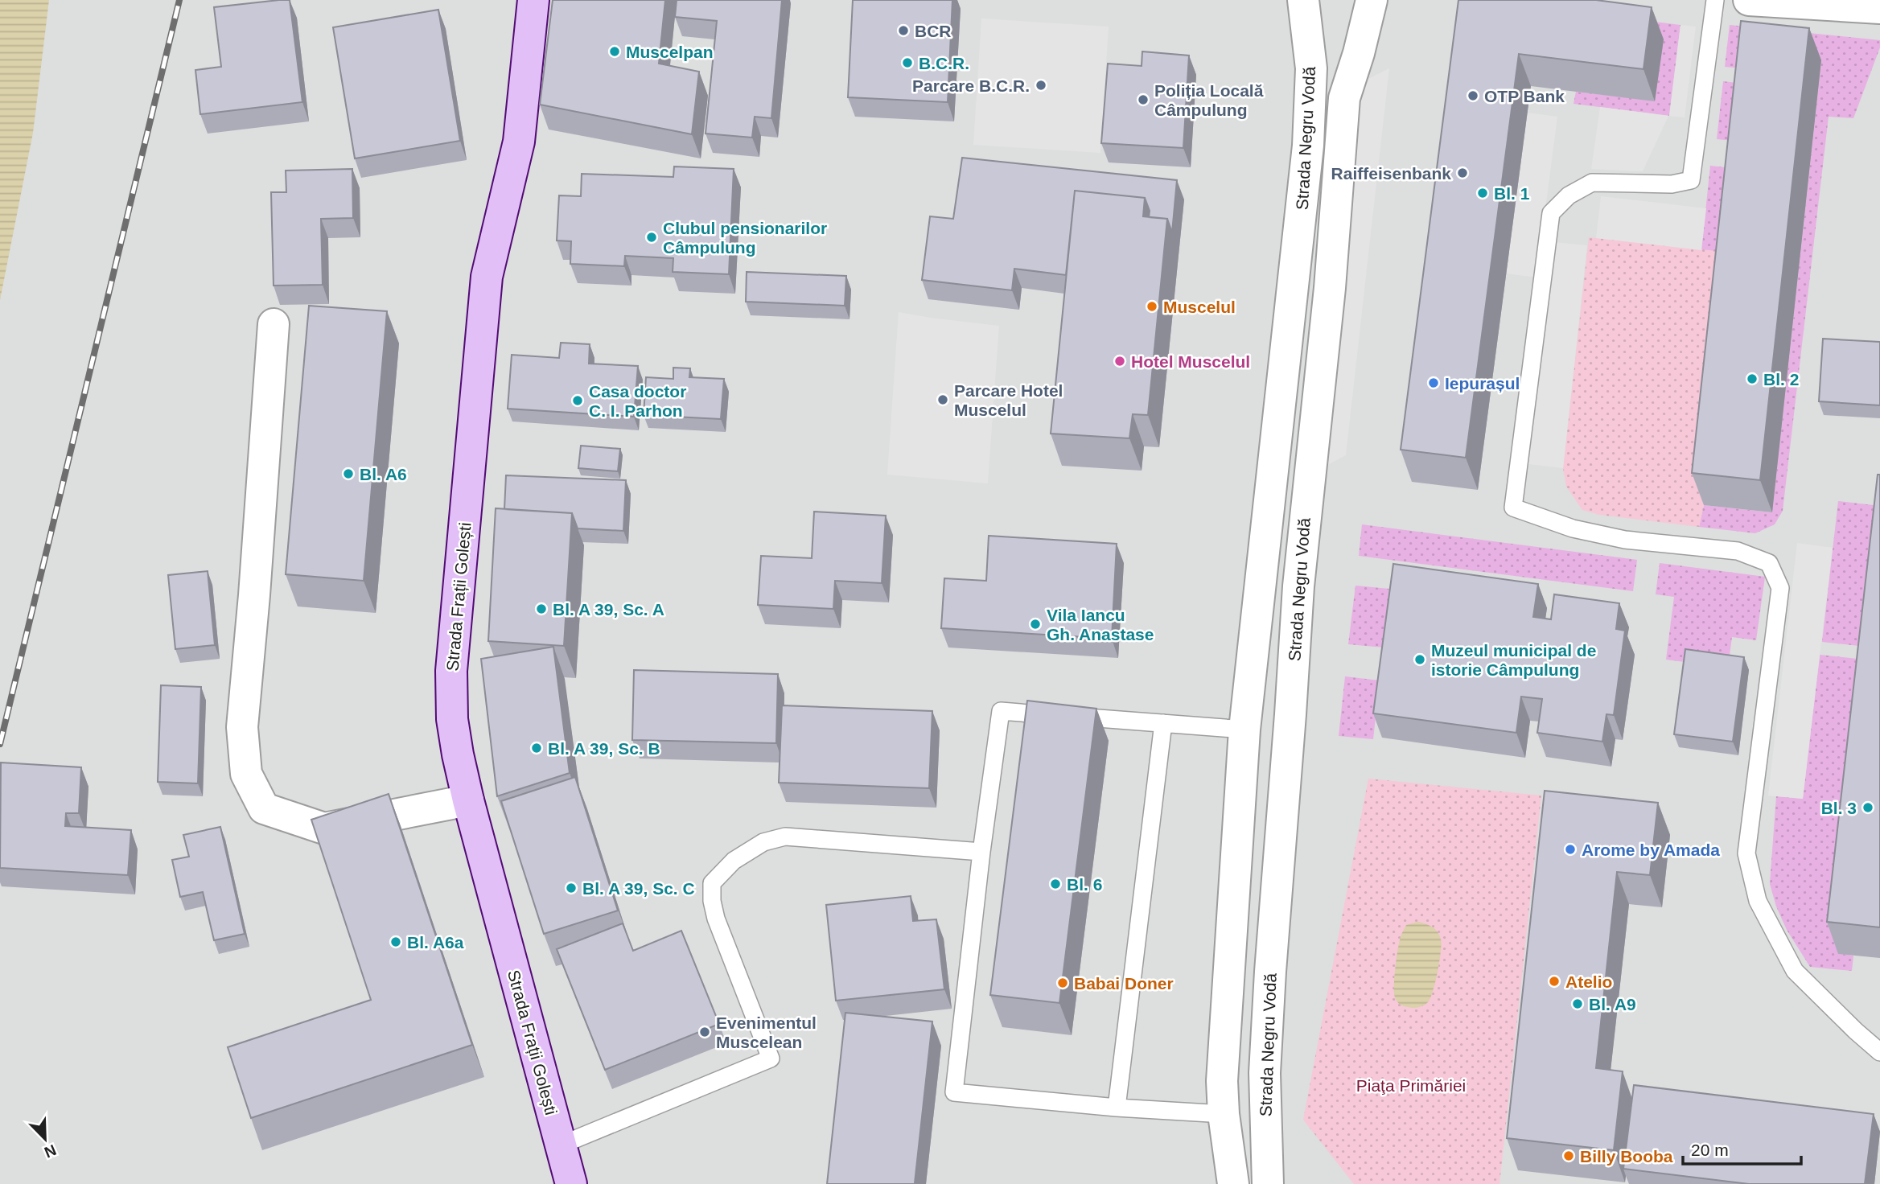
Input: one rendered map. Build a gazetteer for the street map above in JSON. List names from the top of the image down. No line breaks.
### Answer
{"streets":{"main road":["Strada Frații Golești"],"street":["Strada Negru Vodă"]},"parks":["Piaţa Primăriei"],"places":["BCR","Muscelpan","B.C.R.","Parcare B.C.R.","OTP Bank","Poliția Locală Câmpulung","Raiffeisenbank","Bl. 1","Clubul pensionarilor Câmpulung","Muscelul","Hotel Muscelul","Bl. 2","Iepurașul","Parcare Hotel Muscelul","Casa doctor C. I. Parhon","Bl. A6","Bl. A 39, Sc. A","Vila Iancu Gh. Anastase","Muzeul municipal de istorie Câmpulung","Bl. A 39, Sc. B","Bl. 3","Arome by Amada","Bl. 6","Bl. A 39, Sc. C","Bl. A6a","Atelio","Babai Doner","Bl. A9","Evenimentul Muscelean","Billy Booba"],"scale_bar":"20 m","north":"bottom right"}
